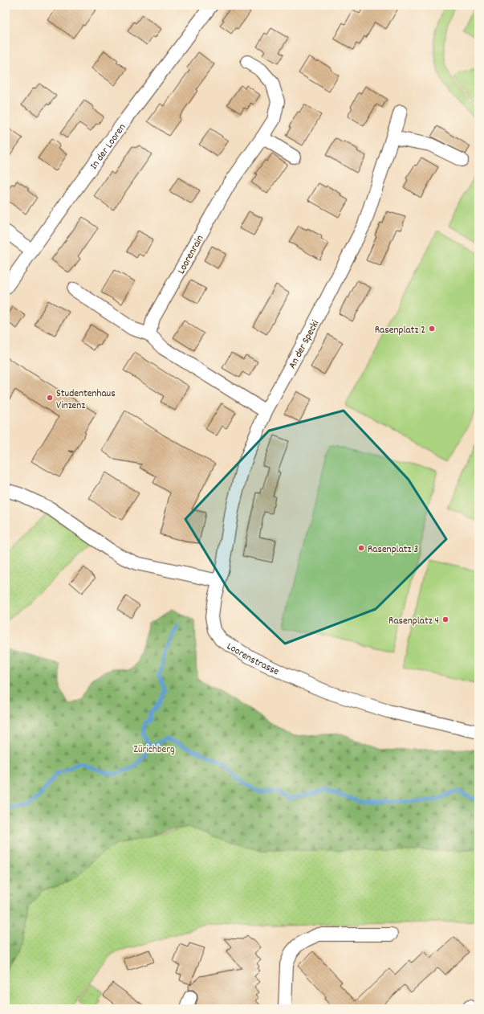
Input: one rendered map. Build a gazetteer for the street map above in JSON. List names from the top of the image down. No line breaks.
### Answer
{"streets":{"street":["In der Looren","Loorenrain","An der Specki","Loorenstrasse"]},"crossings":[["An der Specki","Loorenstrasse"]],"parks":["Zürichberg"],"places":["Rasenplatz 2","Studentenhaus Vinzenz","Rasenplatz 3","Rasenplatz 4"]}
